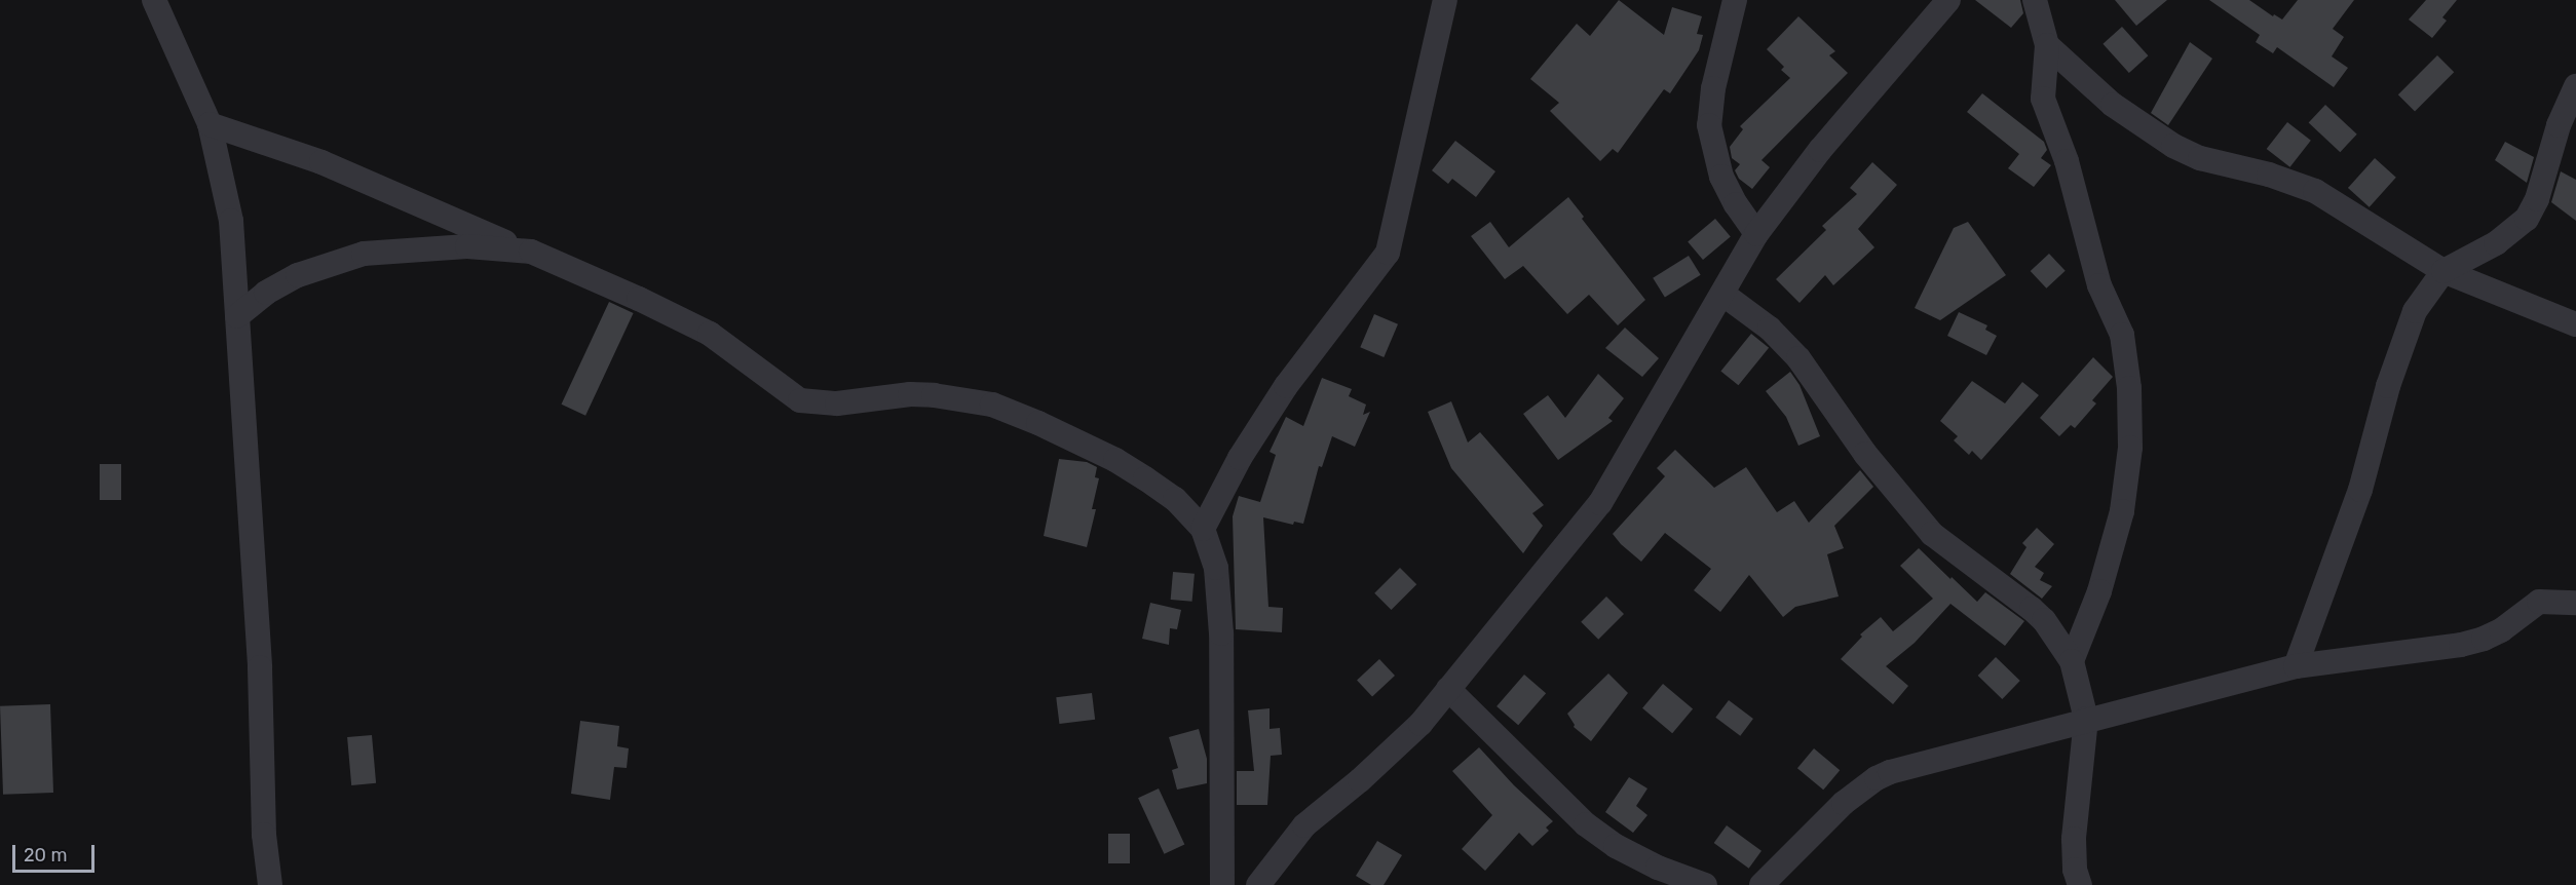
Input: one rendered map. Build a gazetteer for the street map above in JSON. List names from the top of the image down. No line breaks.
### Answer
{"scale_bar":"20 m"}
